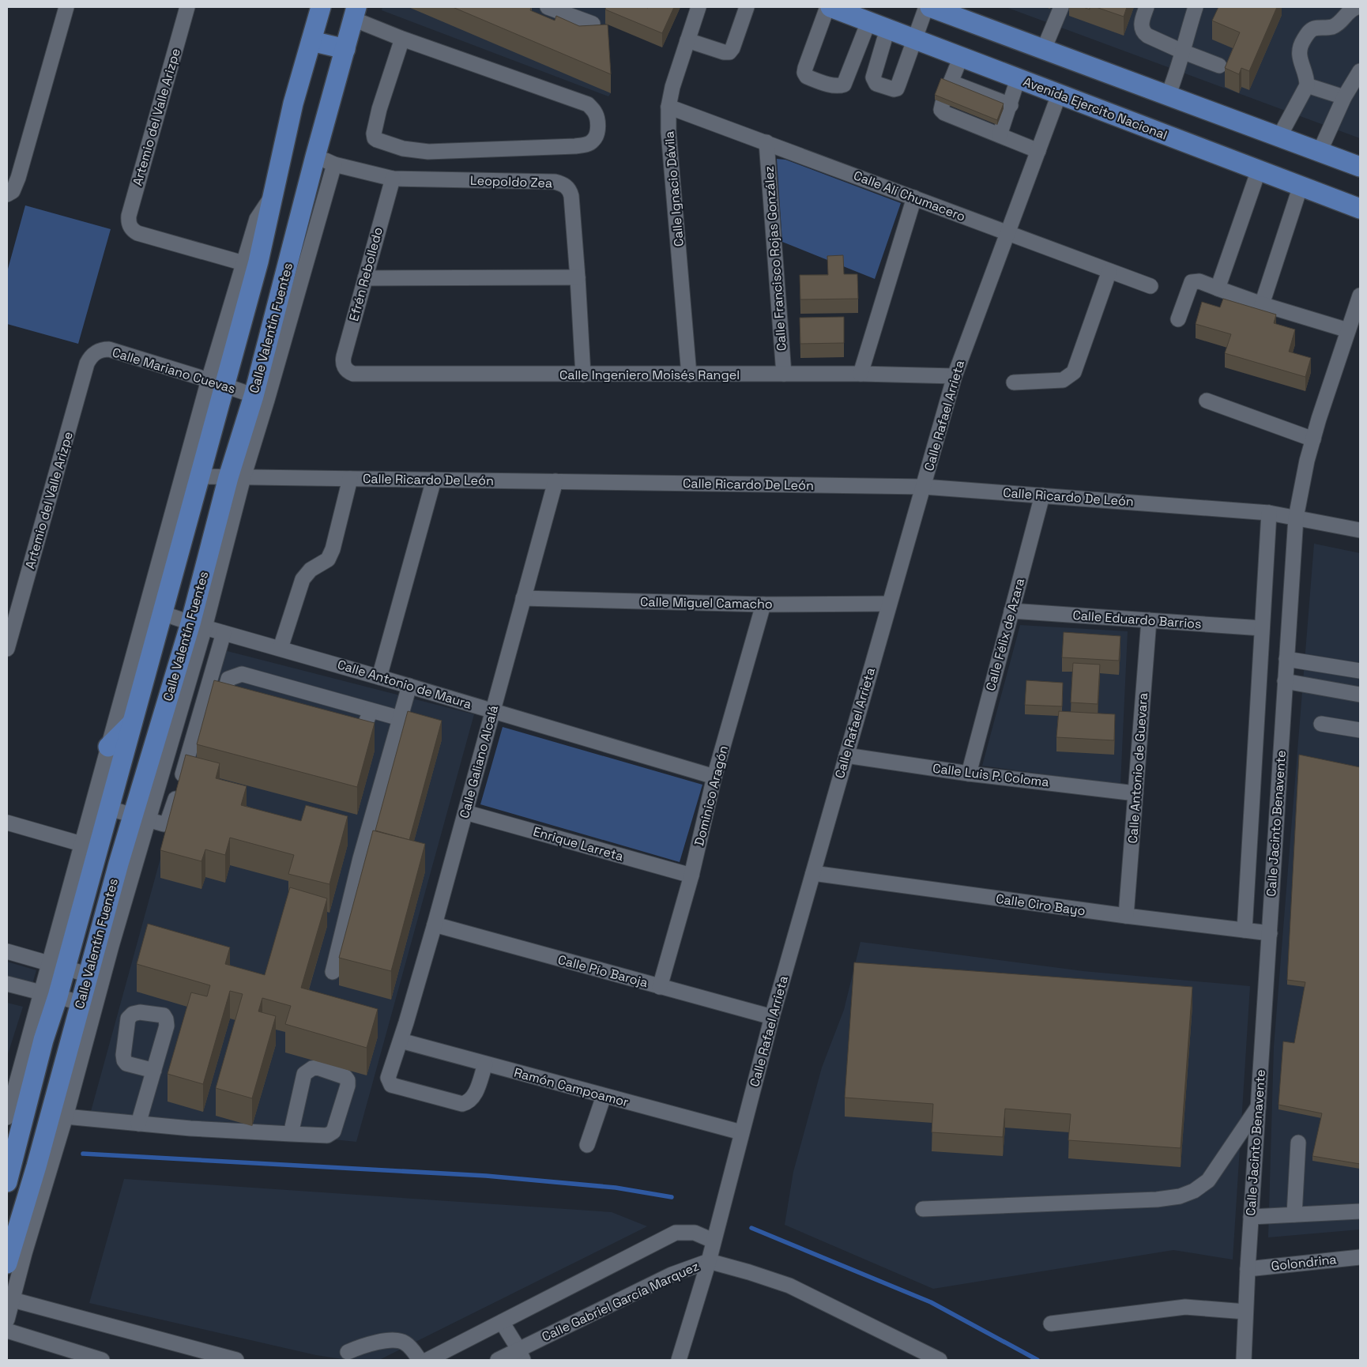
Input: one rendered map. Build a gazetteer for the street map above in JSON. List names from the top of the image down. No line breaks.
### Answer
{"streets":{"main road":["Avenida Ejercito Nacional","Calle Valentín Fuentes"],"street":["Artemio del Valle Arizpe","Leopoldo Zea","Calle Ignacio Dávila","Calle Alí Chumacero","Calle Francisco Rojas González","Efrén Rebolledo","Calle Mariano Cuevas","Calle Ingeniero Moisés Rangel","Calle Rafael Arrieta","Calle Ricardo De León","Calle Miguel Camacho","Calle Eduardo Barrios","Calle Félix de Azara","Calle Antonio de Maura","Calle Galiano Alcalá","Calle Antonio de Guevara","Calle Luis P. Coloma","Dominico Aragón","Calle Jacinto Benavente","Enrique Larreta","Calle Ciro Bayo","Calle Pío Baroja","Ramón Campoamor","Golondrina","Calle Gabriel García Marquez"]},"crossings":[["Avenida Ejercito Nacional","Calle Rafael Arrieta"],["Artemio del Valle Arizpe","Calle Mariano Cuevas"],["Leopoldo Zea","Efrén Rebolledo"],["Leopoldo Zea","Calle Valentín Fuentes"],["Leopoldo Zea","Calle Ingeniero Moisés Rangel"],["Calle Ignacio Dávila","Calle Alí Chumacero"],["Calle Ignacio Dávila","Calle Ingeniero Moisés Rangel"],["Calle Alí Chumacero","Calle Francisco Rojas González"],["Calle Alí Chumacero","Calle Rafael Arrieta"],["Calle Francisco Rojas González","Calle Ingeniero Moisés Rangel"],["Efrén Rebolledo","Calle Ingeniero Moisés Rangel"],["Calle Valentín Fuentes","Calle Mariano Cuevas"],["Calle Valentín Fuentes","Calle Ricardo De León"],["Calle Valentín Fuentes","Calle Antonio de Maura"],["Calle Ingeniero Moisés Rangel","Calle Rafael Arrieta"],["Calle Rafael Arrieta","Calle Ricardo De León"],["Calle Rafael Arrieta","Calle Miguel Camacho"],["Calle Rafael Arrieta","Calle Luis P. Coloma"],["Calle Rafael Arrieta","Calle Ciro Bayo"],["Calle Rafael Arrieta","Calle Pío Baroja"],["Calle Rafael Arrieta","Ramón Campoamor"],["Calle Rafael Arrieta","Calle Gabriel García Marquez"],["Calle Ricardo De León","Calle Félix de Azara"],["Calle Ricardo De León","Calle Galiano Alcalá"],["Calle Ricardo De León","Calle Jacinto Benavente"],["Calle Miguel Camacho","Calle Galiano Alcalá"],["Calle Miguel Camacho","Dominico Aragón"],["Calle Eduardo Barrios","Calle Félix de Azara"],["Calle Eduardo Barrios","Calle Antonio de Guevara"],["Calle Félix de Azara","Calle Luis P. Coloma"],["Calle Antonio de Maura","Calle Galiano Alcalá"],["Calle Antonio de Maura","Dominico Aragón"],["Calle Galiano Alcalá","Enrique Larreta"],["Calle Galiano Alcalá","Calle Pío Baroja"],["Calle Galiano Alcalá","Ramón Campoamor"],["Calle Antonio de Guevara","Calle Luis P. Coloma"],["Calle Antonio de Guevara","Calle Ciro Bayo"],["Dominico Aragón","Enrique Larreta"],["Dominico Aragón","Calle Pío Baroja"],["Calle Jacinto Benavente","Calle Ciro Bayo"],["Calle Jacinto Benavente","Golondrina"]]}
